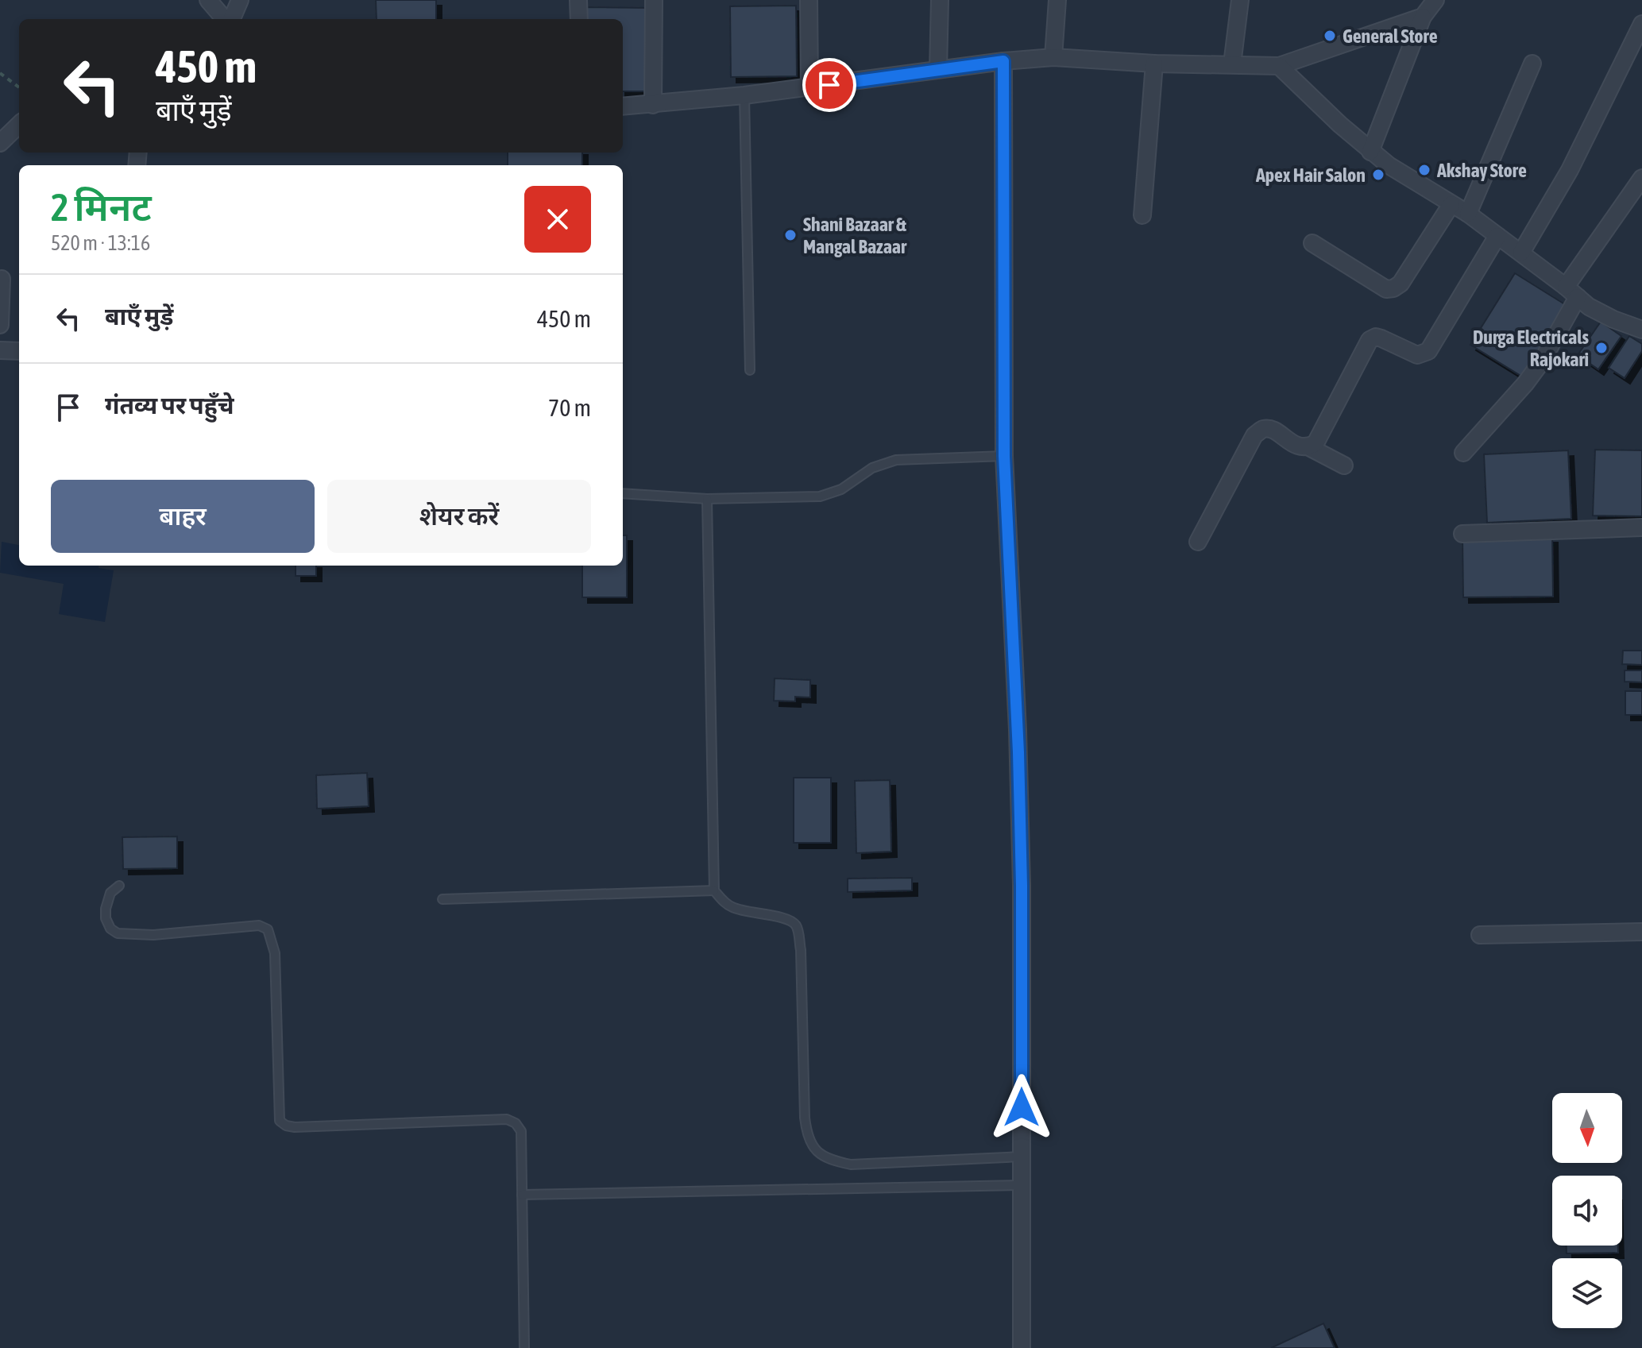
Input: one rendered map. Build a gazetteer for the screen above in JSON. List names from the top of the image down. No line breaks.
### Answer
{"places":["General Store","Akshay Store","Apex Hair Salon","Shani Bazaar & Mangal Bazaar","Durga Electricals Rajokari"],"north":"bottom","page":{"turn":["450 m","बाएँ मुड़ें"],"heading":["2 मिनट","520 m · 13:16"],"list":[{"name":"बाएँ मुड़ें","value":"450 m"},{"name":"गंतव्य पर पहुँचे","value":"70 m"}],"buttons":["बाहर","शेयर करें"]}}
